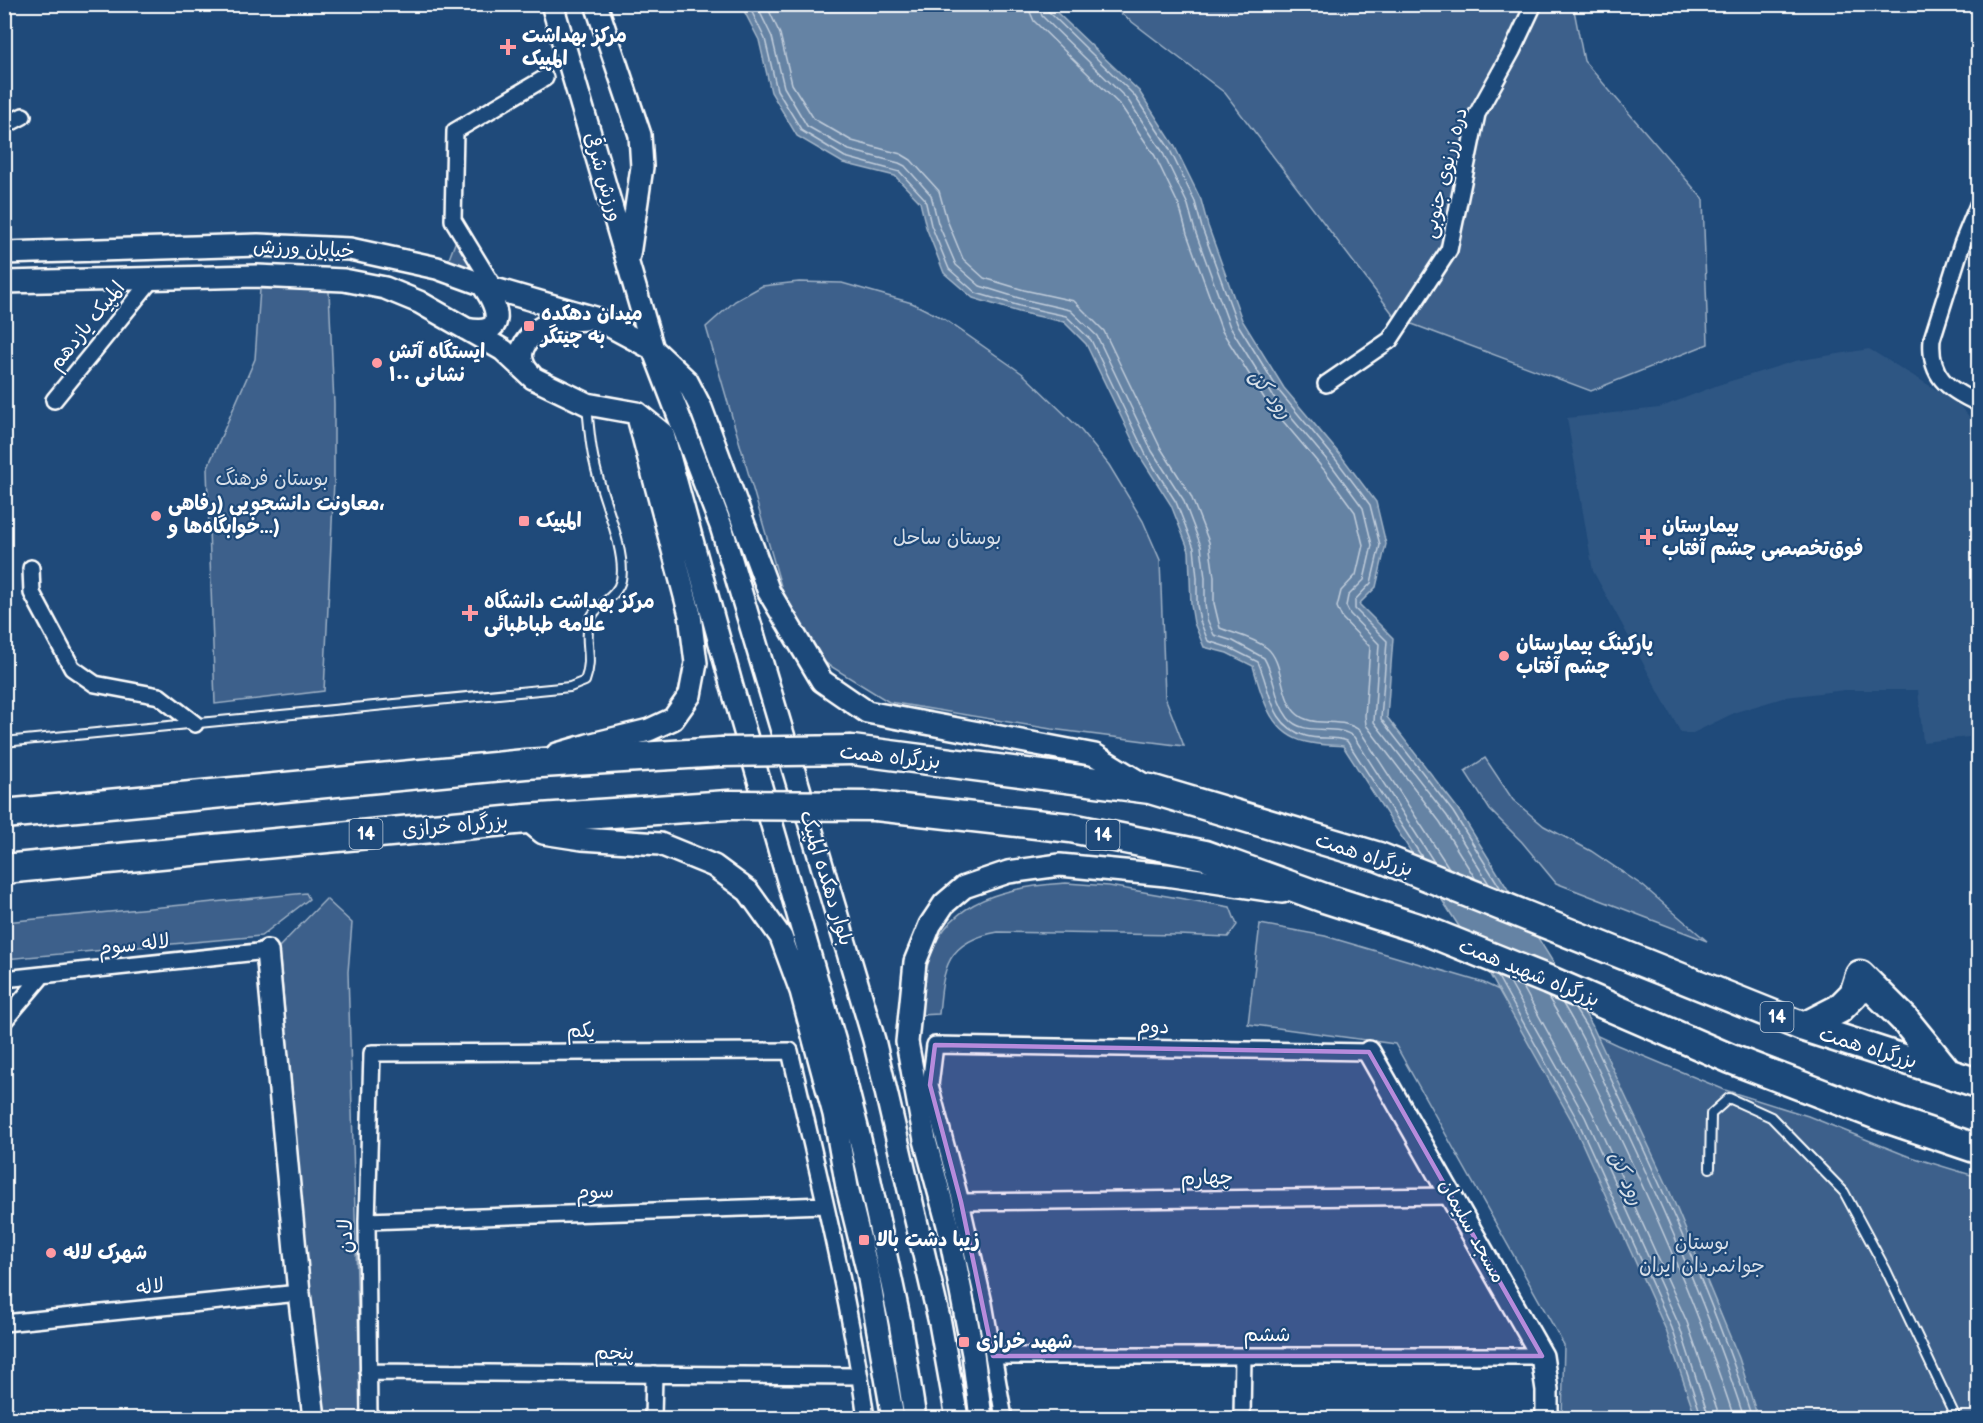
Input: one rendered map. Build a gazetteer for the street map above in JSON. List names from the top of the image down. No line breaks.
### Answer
{"streets":{"highway":["بزرگراه همت","بزرگراه خرازی","14","بزرگراه شهید همت"],"main road":["ورزش شرقی","خیابان ورزش","بلوار دهکده المپیک","مسجد سلیمان"],"street":["دره زرنوی جنوبی","المپیک یازدهم","لاله سوم","دوم","یکم","چهارم","سوم","لادن","لاله","ششم","پنجم"]},"crossings":[["ورزش شرقی","خیابان ورزش"],["ورزش شرقی","بلوار دهکده المپیک"],["خیابان ورزش","المپیک یازدهم"],["خیابان ورزش","بزرگراه همت"],["خیابان ورزش","بلوار دهکده المپیک"],["بزرگراه همت","14"],["بزرگراه خرازی","بزرگراه شهید همت"],["دوم","چهارم"],["دوم","مسجد سلیمان"],["یکم","سوم"],["یکم","لادن"],["چهارم","مسجد سلیمان"],["سوم","لادن"],["مسجد سلیمان","ششم"],["لادن","پنجم"]],"water":["رود کن"],"parks":["بوستان فرهنگ","بوستان ساحل","بوستان جوانمردان ایران"],"places":{"health":["مرکز بهداشت المپیک","بیمارستان فوق‌تخصصی چشم آفتاب","مرکز بهداشت دانشگاه علامه طباطبائی"],"transit":["میدان دهکده به چیتگر","المپیک","زیبا دشت بالا","شهید خرازی"],"other":["ایستگاه آتش نشانی ۱۰۰","معاونت دانشجویی (رفاهی، خوابگاه‌ها و...)","پاركينگ بيمارستان چشم آفتاب","شهرک لاله"]}}
